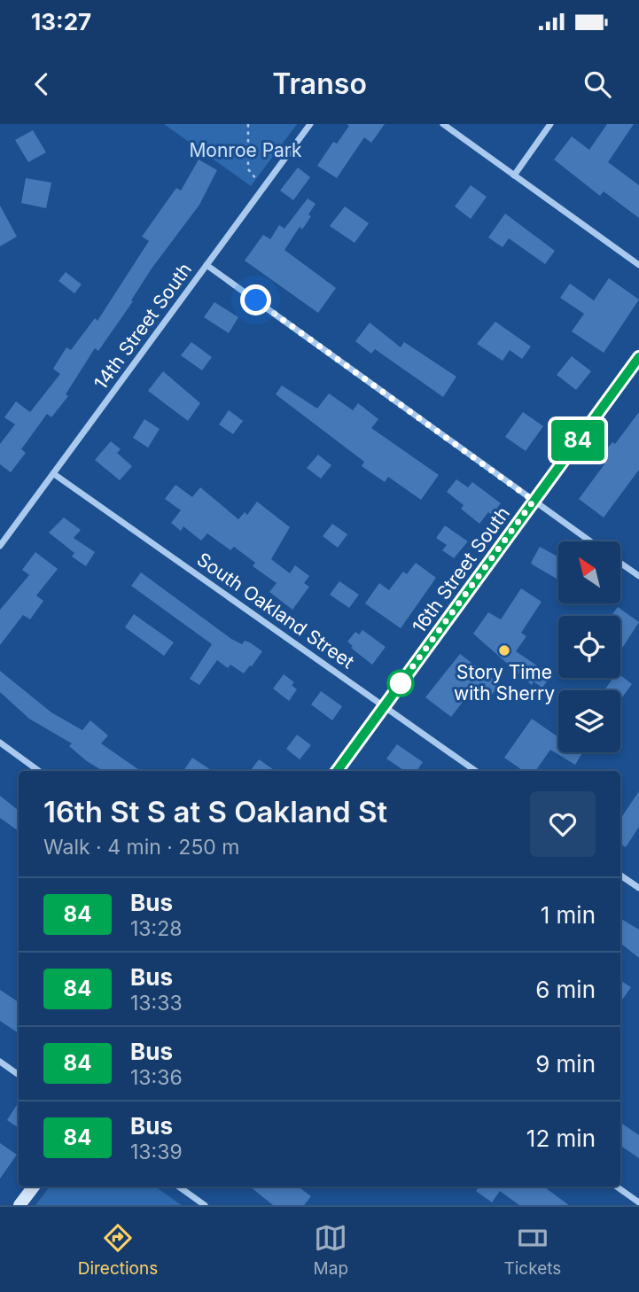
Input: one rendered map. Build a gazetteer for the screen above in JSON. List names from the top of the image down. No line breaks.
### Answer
{"streets":{"street":["14th Street South","16th Street South","South Oakland Street"]},"crossings":[["14th Street South","South Oakland Street"],["16th Street South","South Oakland Street"]],"parks":["Monroe Park"],"places":["Story Time with Sherry"],"lines":["bus line 84"],"north":"top left","page":{"status":"13:27","header":"Transo","on_map":"84","heading":["16th St S at S Oakland St","Walk · 4 min · 250 m"],"list":[{"mark":"84","name":"Bus","note":"13:28","value":"1 min"},{"mark":"84","name":"Bus","note":"13:33","value":"6 min"},{"mark":"84","name":"Bus","note":"13:36","value":"9 min"},{"mark":"84","name":"Bus","note":"13:39","value":"12 min"}],"tabs":["Directions","Map","Tickets"]}}
